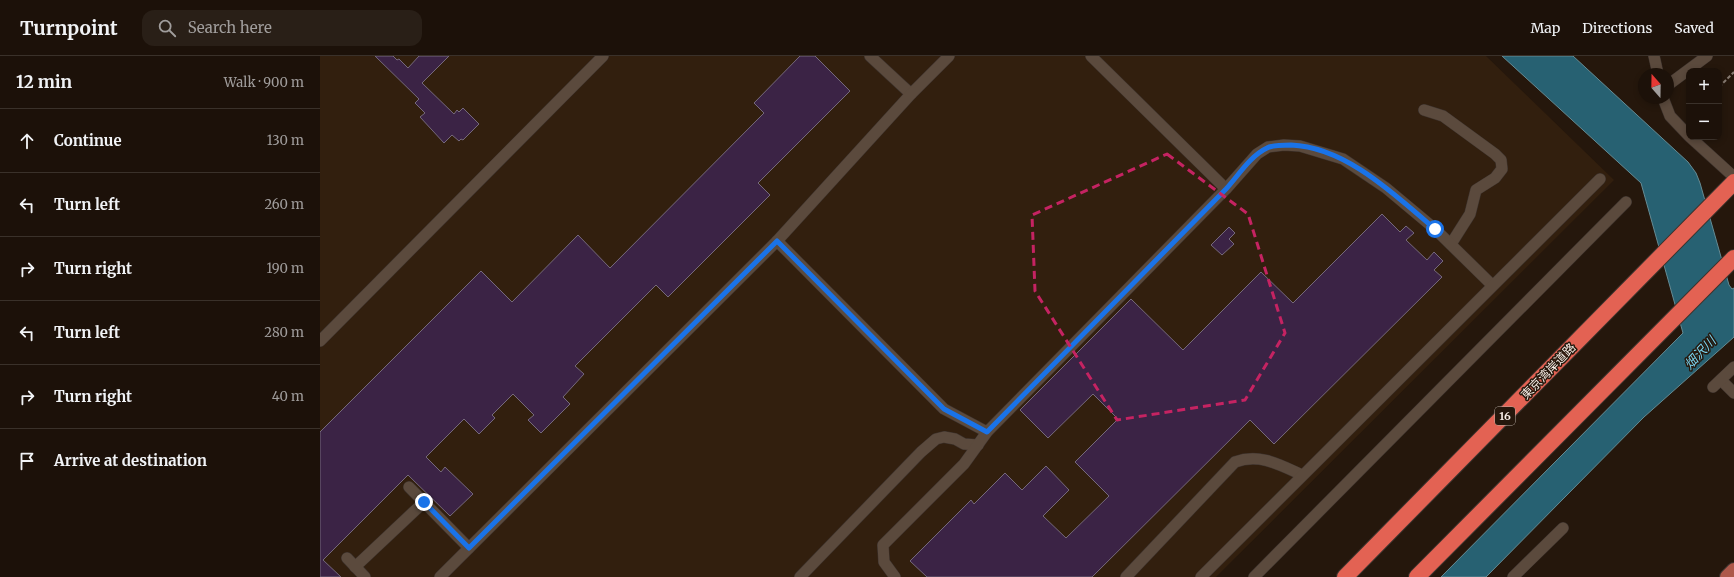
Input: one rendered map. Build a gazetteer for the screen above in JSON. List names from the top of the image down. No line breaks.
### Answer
{"streets":{"highway":["東京湾岸道路","16"]},"water":["畑沢川"],"north":"top","page":{"header":"Turnpoint","search":"Search here","nav":["Map","Directions","Saved"],"heading":["12 min","Walk · 900 m"],"map_buttons":["+","−"],"list":[["Continue","130 m"],["Turn left","260 m"],["Turn right","190 m"],["Turn left","280 m"],["Turn right","40 m"],"Arrive at destination"]}}
